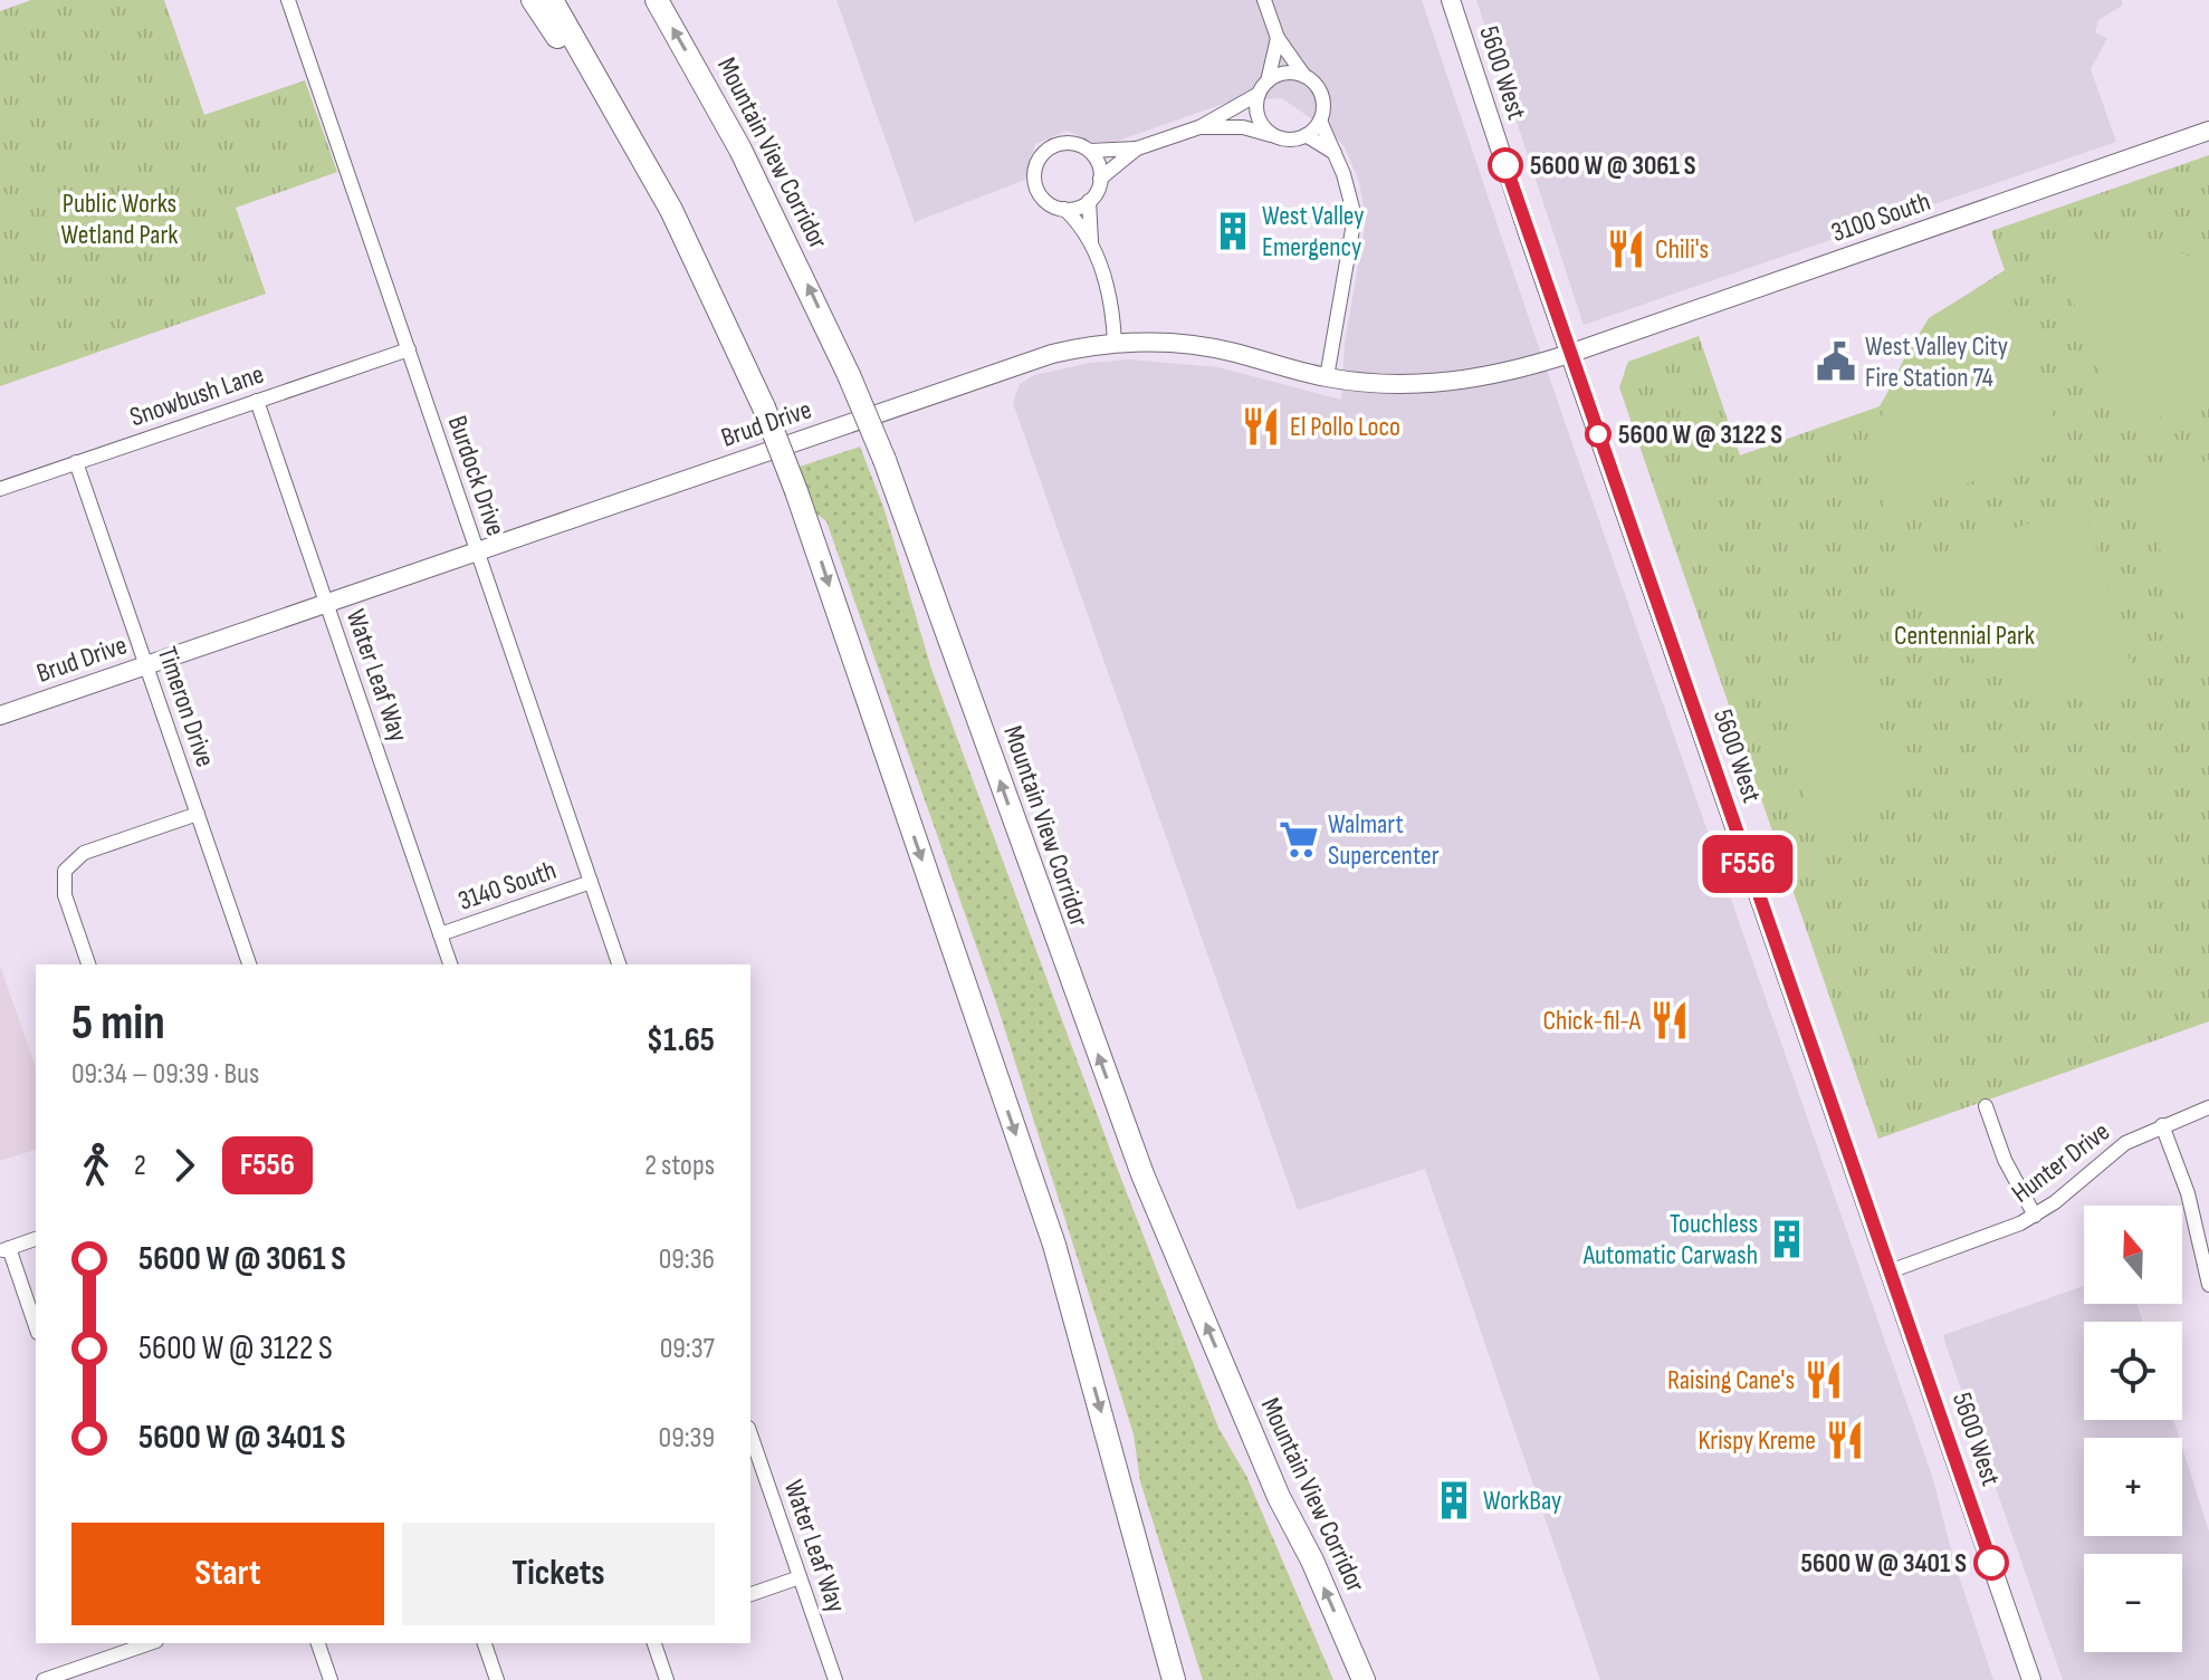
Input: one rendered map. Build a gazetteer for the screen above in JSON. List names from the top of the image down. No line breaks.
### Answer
{"streets":{"highway":["Mountain View Corridor"],"main road":["5600 West","3100 South","Brud Drive"],"street":["Snowbush Lane","Burdock Drive","Water Leaf Way","Timeron Drive","3140 South","Hunter Drive"]},"crossings":[["5600 West","3100 South"],["5600 West","Brud Drive"],["5600 West","Hunter Drive"],["3100 South","Brud Drive"],["Snowbush Lane","Burdock Drive"],["Snowbush Lane","Water Leaf Way"],["Snowbush Lane","Timeron Drive"],["Brud Drive","Burdock Drive"],["Brud Drive","Water Leaf Way"],["Brud Drive","Timeron Drive"],["Burdock Drive","3140 South"],["Water Leaf Way","3140 South"]],"parks":["Public Works Wetland Park","Centennial Park"],"places":{"other":["5600 W @ 3061 S","5600 W @ 3122 S","5600 W @ 3401 S"],"building":["West Valley Emergency","Touchless Automatic Carwash","WorkBay"],"restaurant":["Chili's","El Pollo Loco","Chick-fil-A","Raising Cane's","Krispy Kreme"],"public building":["West Valley City Fire Station 74"],"supermarket":["Walmart Supercenter"]},"lines":["bus line F556"],"north":"top","page":{"on_map":"F556","heading":["5 min","09:34 – 09:39 · Bus","$1.65"],"legs":["2","F556","2 stops"],"map_buttons":["+","−"],"list":[{"name":"5600 W @ 3061 S","value":"09:36"},{"name":"5600 W @ 3122 S","value":"09:37"},{"name":"5600 W @ 3401 S","value":"09:39"}],"buttons":["Start","Tickets"]}}
